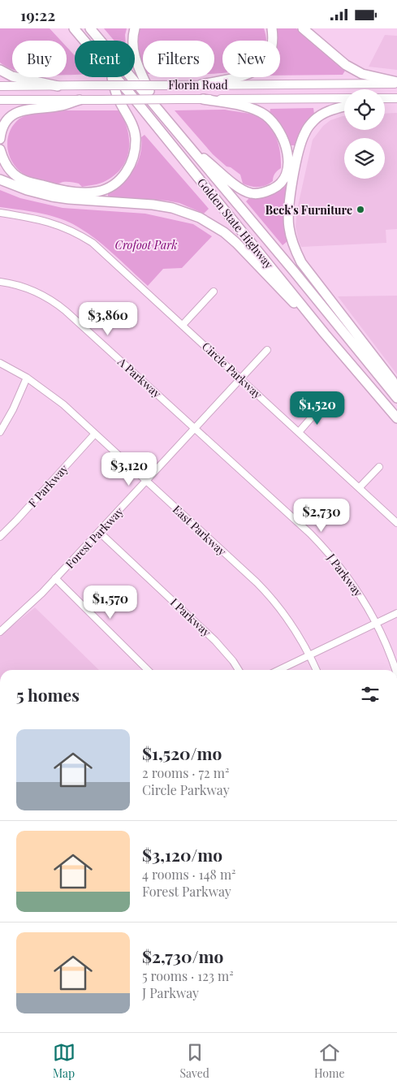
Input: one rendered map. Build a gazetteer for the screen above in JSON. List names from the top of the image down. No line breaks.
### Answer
{"streets":{"highway":["Golden State Highway"],"main road":["Florin Road"],"street":["Circle Parkway","A Parkway","F Parkway","East Parkway","Forest Parkway","J Parkway","I Parkway"]},"crossings":[["Circle Parkway","Forest Parkway"],["A Parkway","Forest Parkway"],["A Parkway","J Parkway"],["F Parkway","East Parkway"],["East Parkway","Forest Parkway"],["Forest Parkway","J Parkway"],["Forest Parkway","I Parkway"]],"parks":["Crofoot Park"],"places":["Beck's Furniture"],"page":{"status":"19:22","chip":["Buy","Rent","Filters","New"],"price":["$3,860","$1,520","$3,120","$2,730","$1,570"],"heading":"5 homes","list":[{"name":"$1,520/mo","note":"2 rooms · 72 m² · Circle Parkway"},{"name":"$3,120/mo","note":"4 rooms · 148 m² · Forest Parkway"},{"name":"$2,730/mo","note":"5 rooms · 123 m² · J Parkway"}],"tabs":["Map","Saved","Home"]}}
